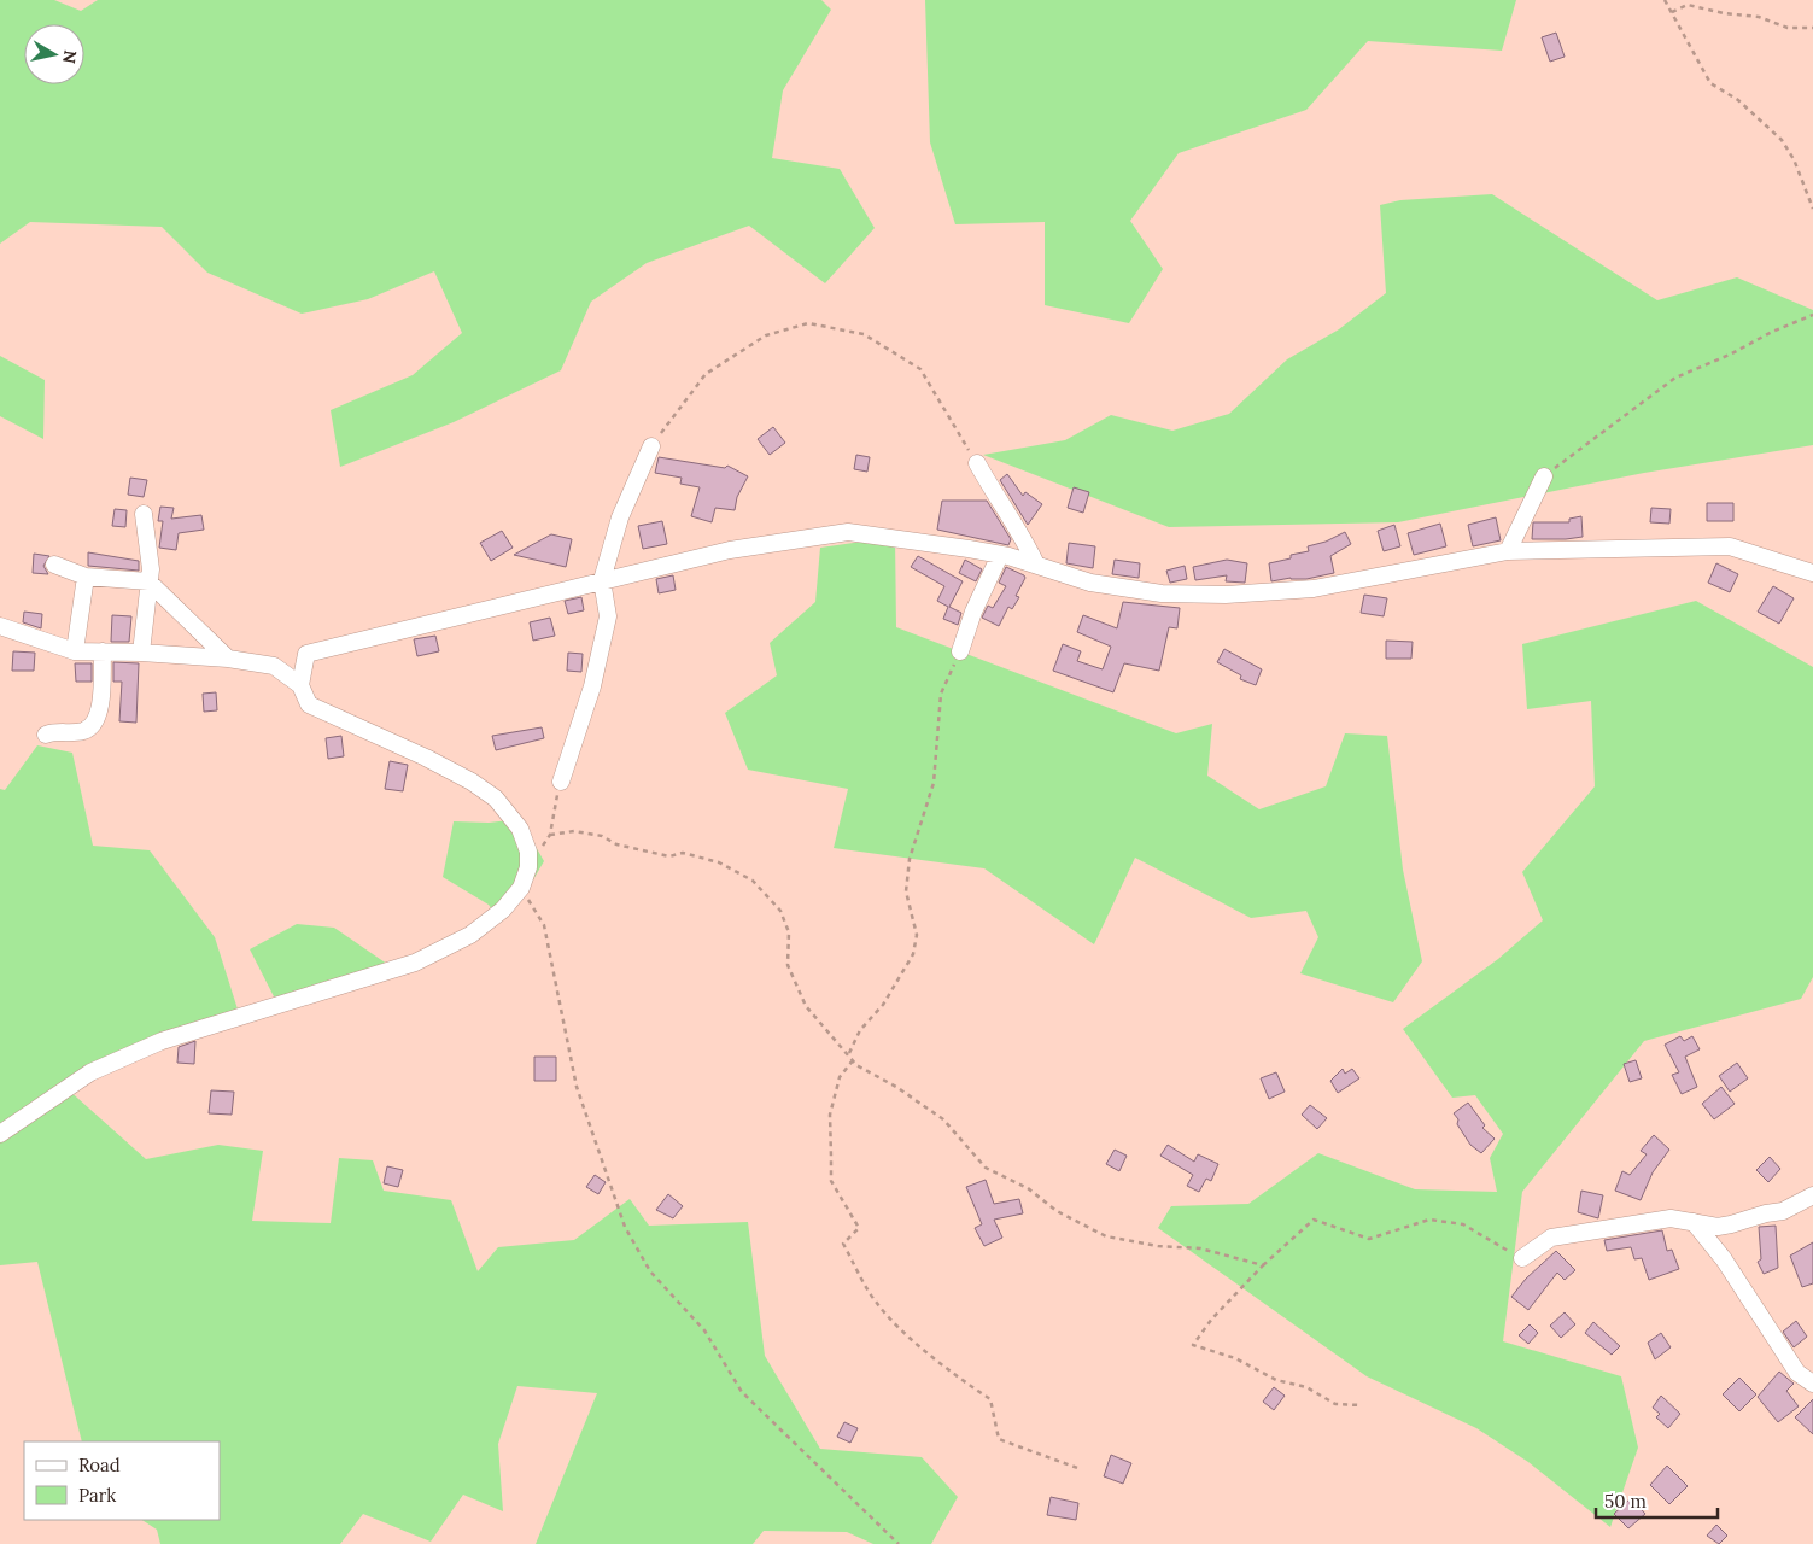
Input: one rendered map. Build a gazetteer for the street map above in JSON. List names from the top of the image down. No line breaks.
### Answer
{"legend":["Road","Park"],"scale_bar":"50 m","north":"right"}
